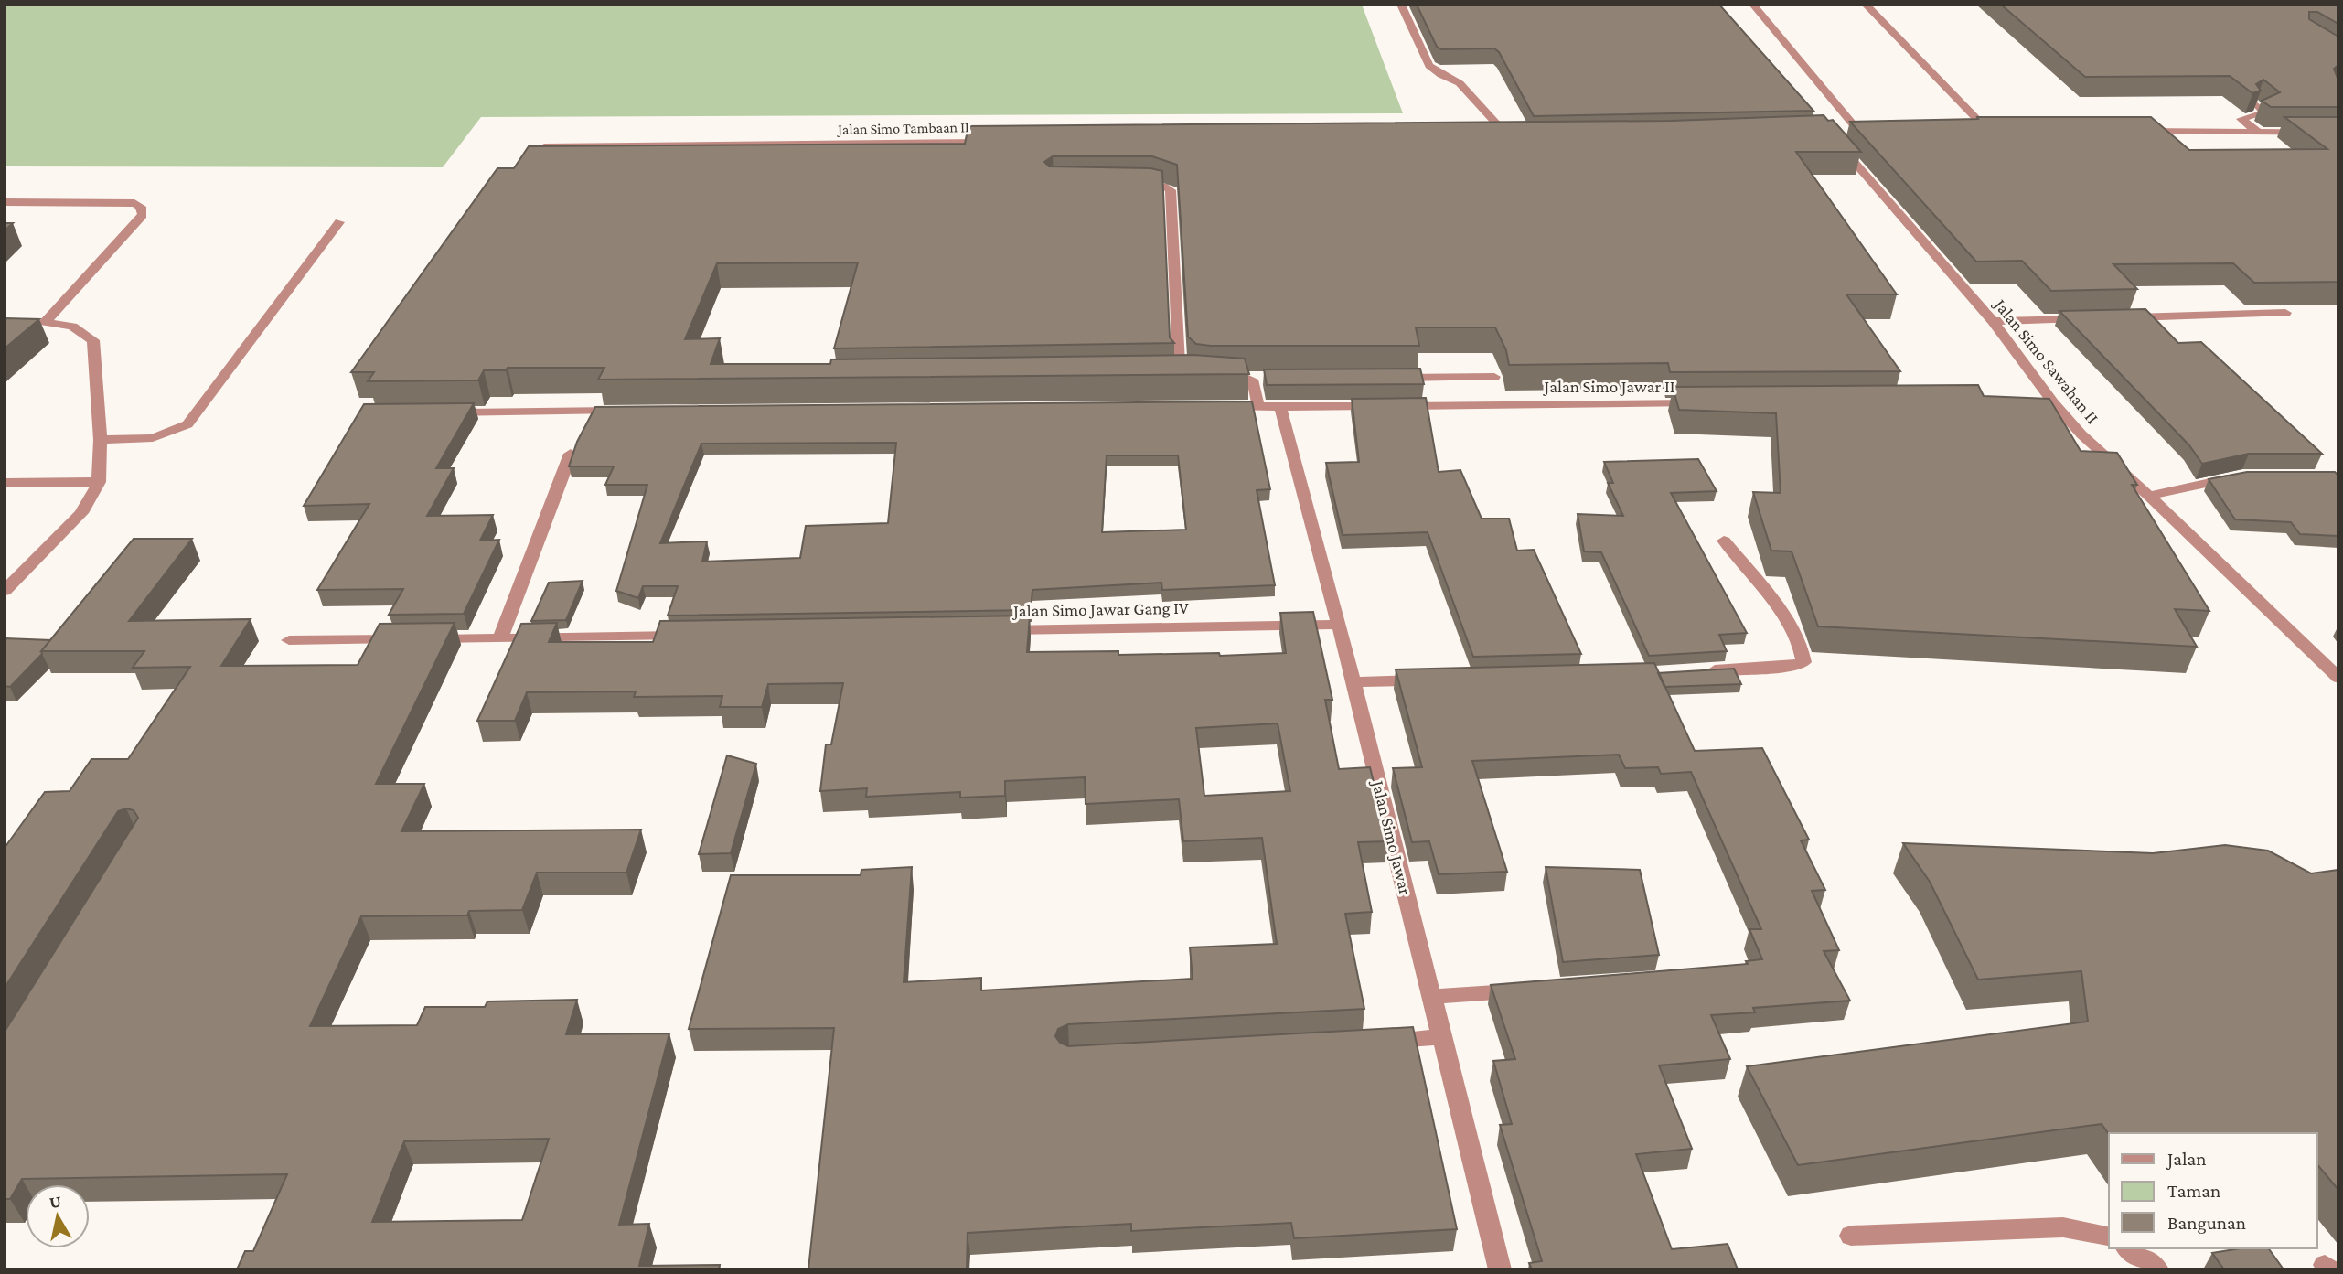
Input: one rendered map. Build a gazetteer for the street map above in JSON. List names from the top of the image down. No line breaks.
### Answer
{"streets":{"street":["Jalan Simo Tambaan II","Jalan Simo Sawahan II","Jalan Simo Jawar II","Jalan Simo Jawar Gang IV","Jalan Simo Jawar"]},"crossings":[["Jalan Simo Jawar II","Jalan Simo Jawar"],["Jalan Simo Jawar Gang IV","Jalan Simo Jawar"]],"legend":["Jalan","Taman","Bangunan"],"north":"top"}
